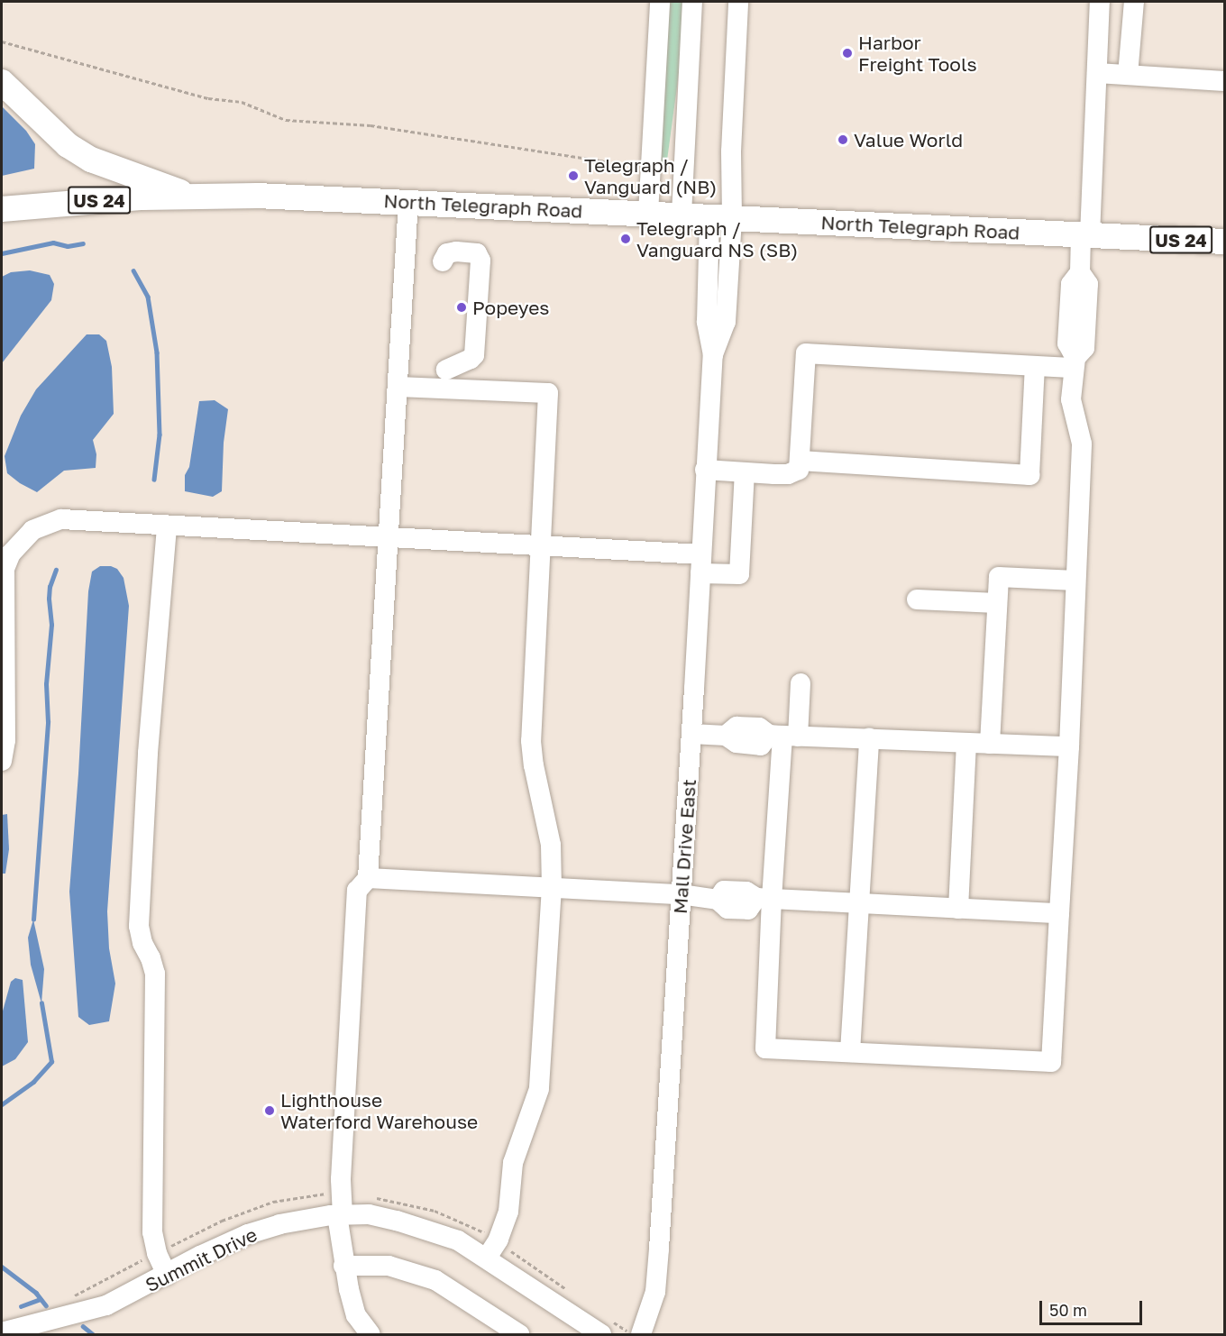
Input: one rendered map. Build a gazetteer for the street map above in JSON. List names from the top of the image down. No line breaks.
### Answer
{"streets":{"main road":["US 24","North Telegraph Road"],"street":["Mall Drive East","Summit Drive"]},"crossings":[["North Telegraph Road","Mall Drive East"]],"places":["Harbor Freight Tools","Value World","Telegraph / Vanguard (NB)","Telegraph / Vanguard NS (SB)","Popeyes","Lighthouse Waterford Warehouse"],"scale_bar":"50 m"}
